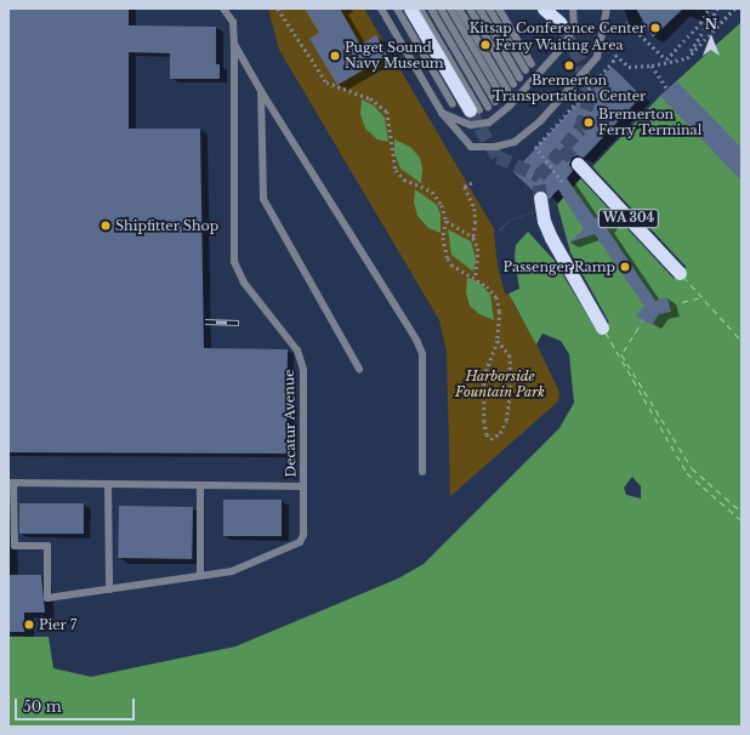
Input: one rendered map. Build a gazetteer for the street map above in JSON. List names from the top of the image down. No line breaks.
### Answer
{"streets":{"highway":["WA 304"],"lane":["Decatur Avenue"]},"parks":["Harborside Fountain Park"],"places":["Kitsap Conference Center","Ferry Waiting Area","Puget Sound Navy Museum","Bremerton Transportation Center","Bremerton Ferry Terminal","Shipfitter Shop","Passenger Ramp","Pier 7"],"scale_bar":"50 m","north":"top"}
